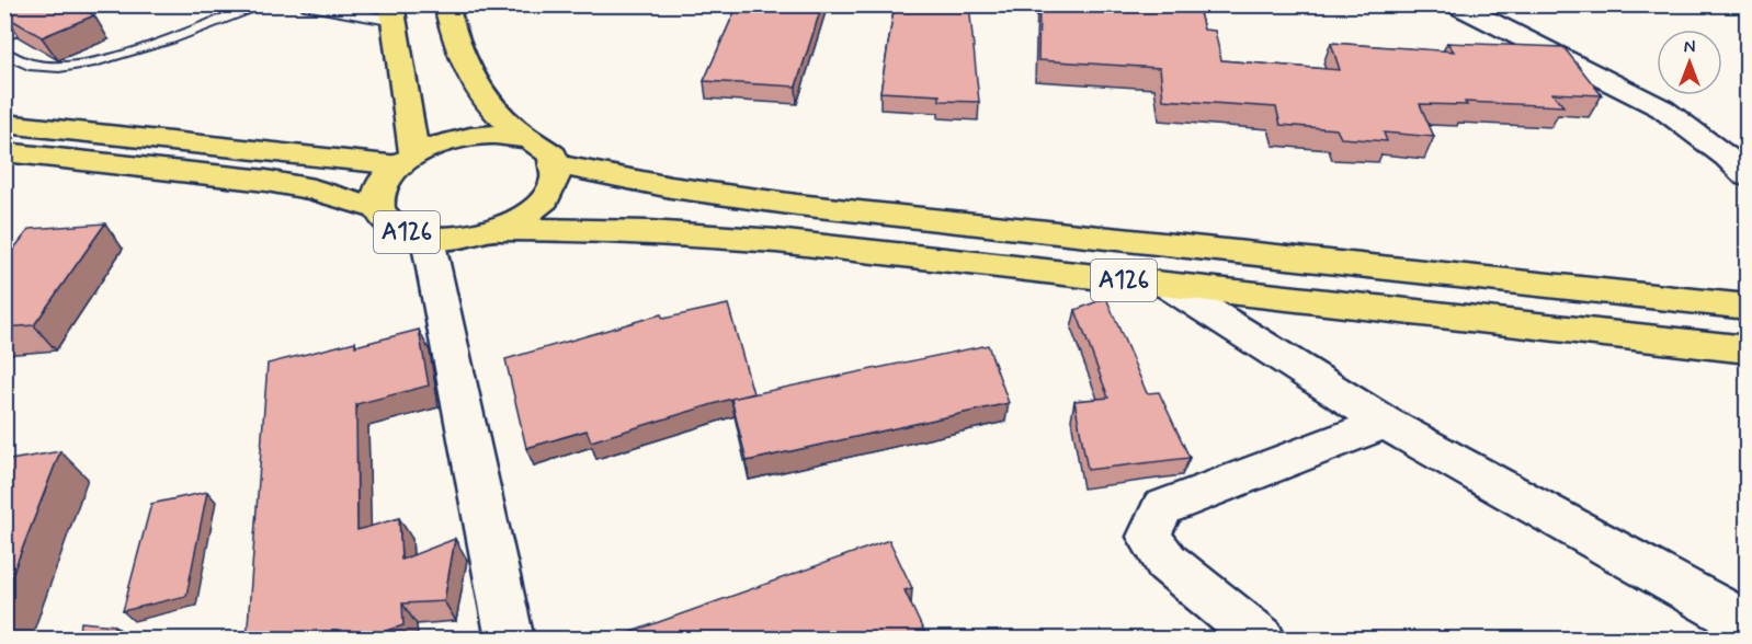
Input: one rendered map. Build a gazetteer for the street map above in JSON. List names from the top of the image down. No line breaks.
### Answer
{"streets":{"main road":["A126"]},"north":"top"}
